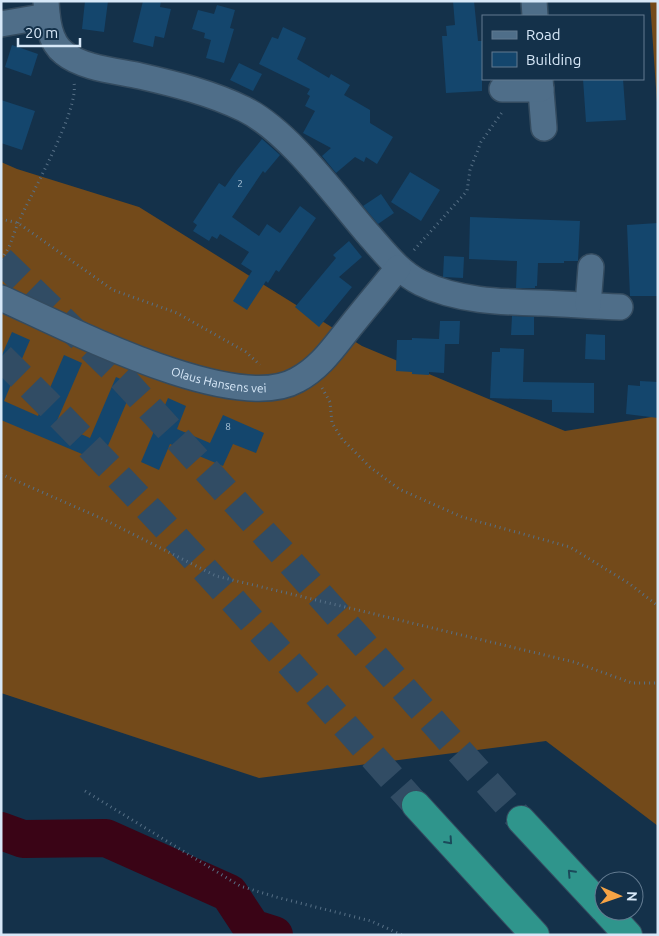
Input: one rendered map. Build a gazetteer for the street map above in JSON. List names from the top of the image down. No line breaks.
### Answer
{"streets":{"street":["Olaus Hansens vei"]},"house_numbers":["2","8"],"legend":["Road","Building"],"scale_bar":"20 m","north":"right"}
